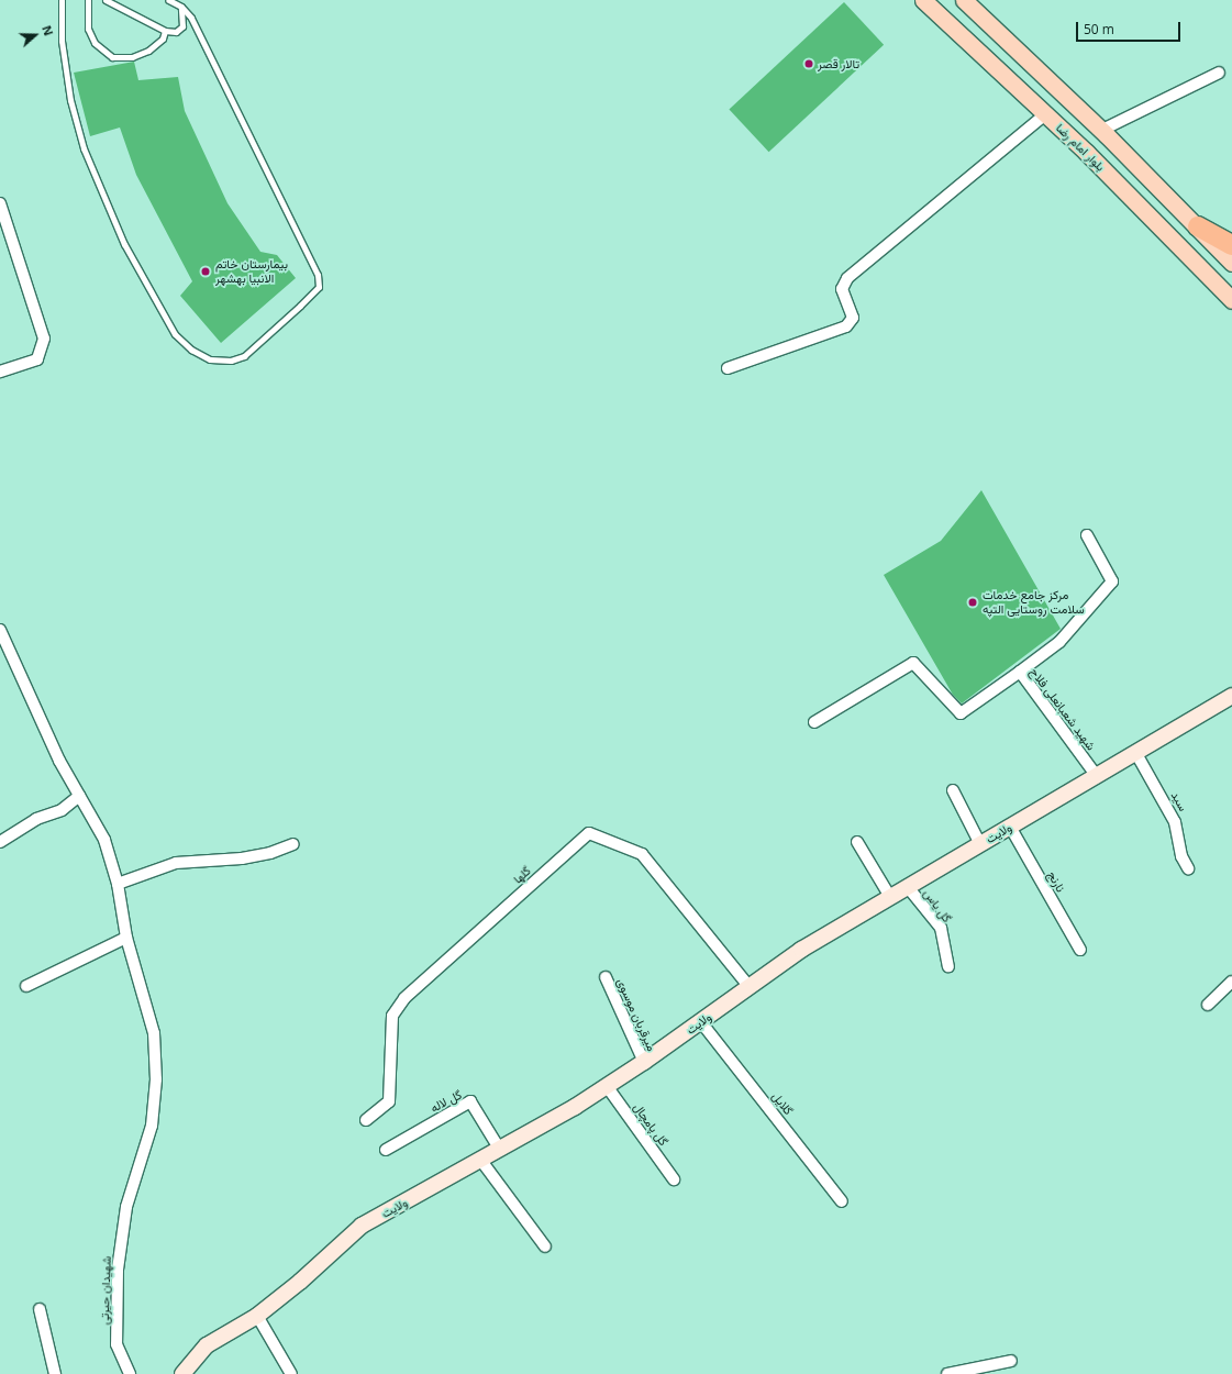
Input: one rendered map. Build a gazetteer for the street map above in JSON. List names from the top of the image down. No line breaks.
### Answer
{"streets":{"main road":["بلوار امام رضا"],"street":["شهید شعبانعلی فلاح","سید","ولایت","گلها","نارنج","گل یاس","میرقربان موسوی","گل لاله","گلایل","گل پامچال","شهیدان حیرتی"]},"crossings":[["شهید شعبانعلی فلاح","ولایت"],["سید","ولایت"],["ولایت","گلها"],["ولایت","نارنج"],["ولایت","گل یاس"],["ولایت","میرقربان موسوی"],["ولایت","گل لاله"],["ولایت","گلایل"],["ولایت","گل پامچال"]],"places":["تالار قصر","بیمارستان خاتم الانبیا بهشهر","مرکز جامع خدمات سلامت روستایی التپه"],"scale_bar":"50 m","north":"right"}
